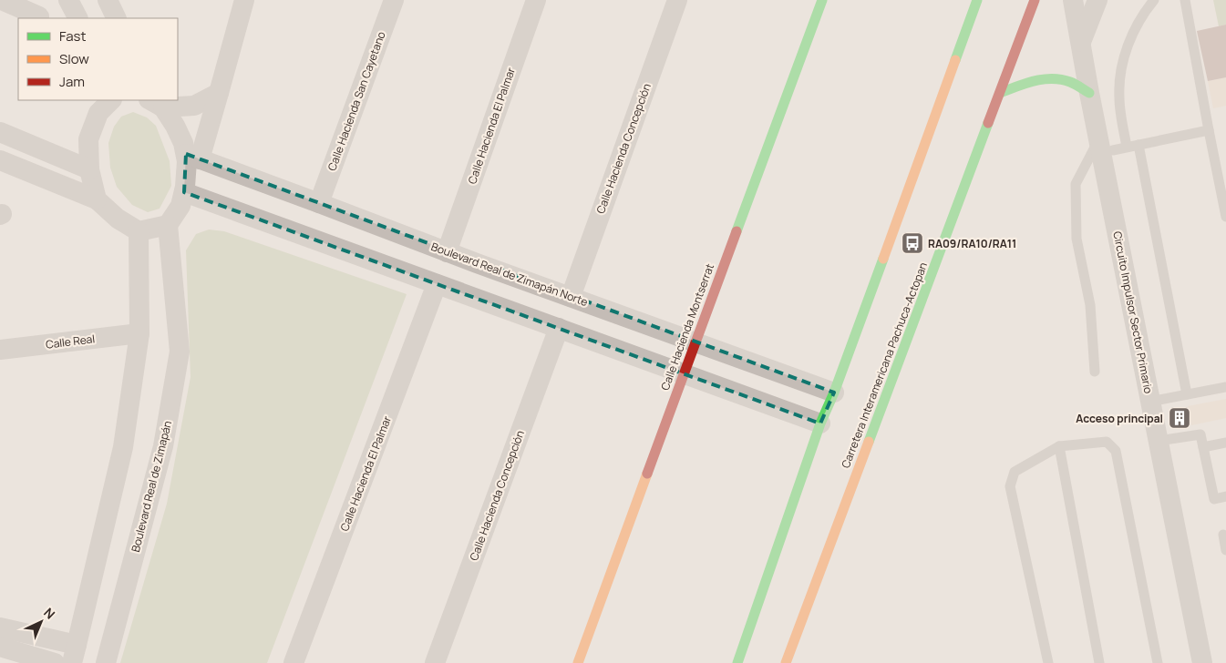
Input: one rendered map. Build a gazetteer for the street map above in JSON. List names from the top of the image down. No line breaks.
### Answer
{"streets":{"main road":["Calle Hacienda Montserrat","Carretera Interamericana Pachuca-Actopan"],"street":["Calle Hacienda San Cayetano","Calle Hacienda El Palmar","Calle Hacienda Concepción","Boulevard Real de Zimapán Norte","Circuito Impulsor Sector Primario","Calle Real","Boulevard Real de Zimapán"]},"crossings":[["Calle Hacienda San Cayetano","Boulevard Real de Zimapán Norte"],["Calle Hacienda El Palmar","Boulevard Real de Zimapán Norte"],["Calle Hacienda Concepción","Boulevard Real de Zimapán Norte"],["Boulevard Real de Zimapán Norte","Calle Hacienda Montserrat"]],"places":{"bus stop":["RA09/RA10/RA11"],"building":["Acceso principal"]},"legend":["Fast","Slow","Jam"],"north":"top right"}
